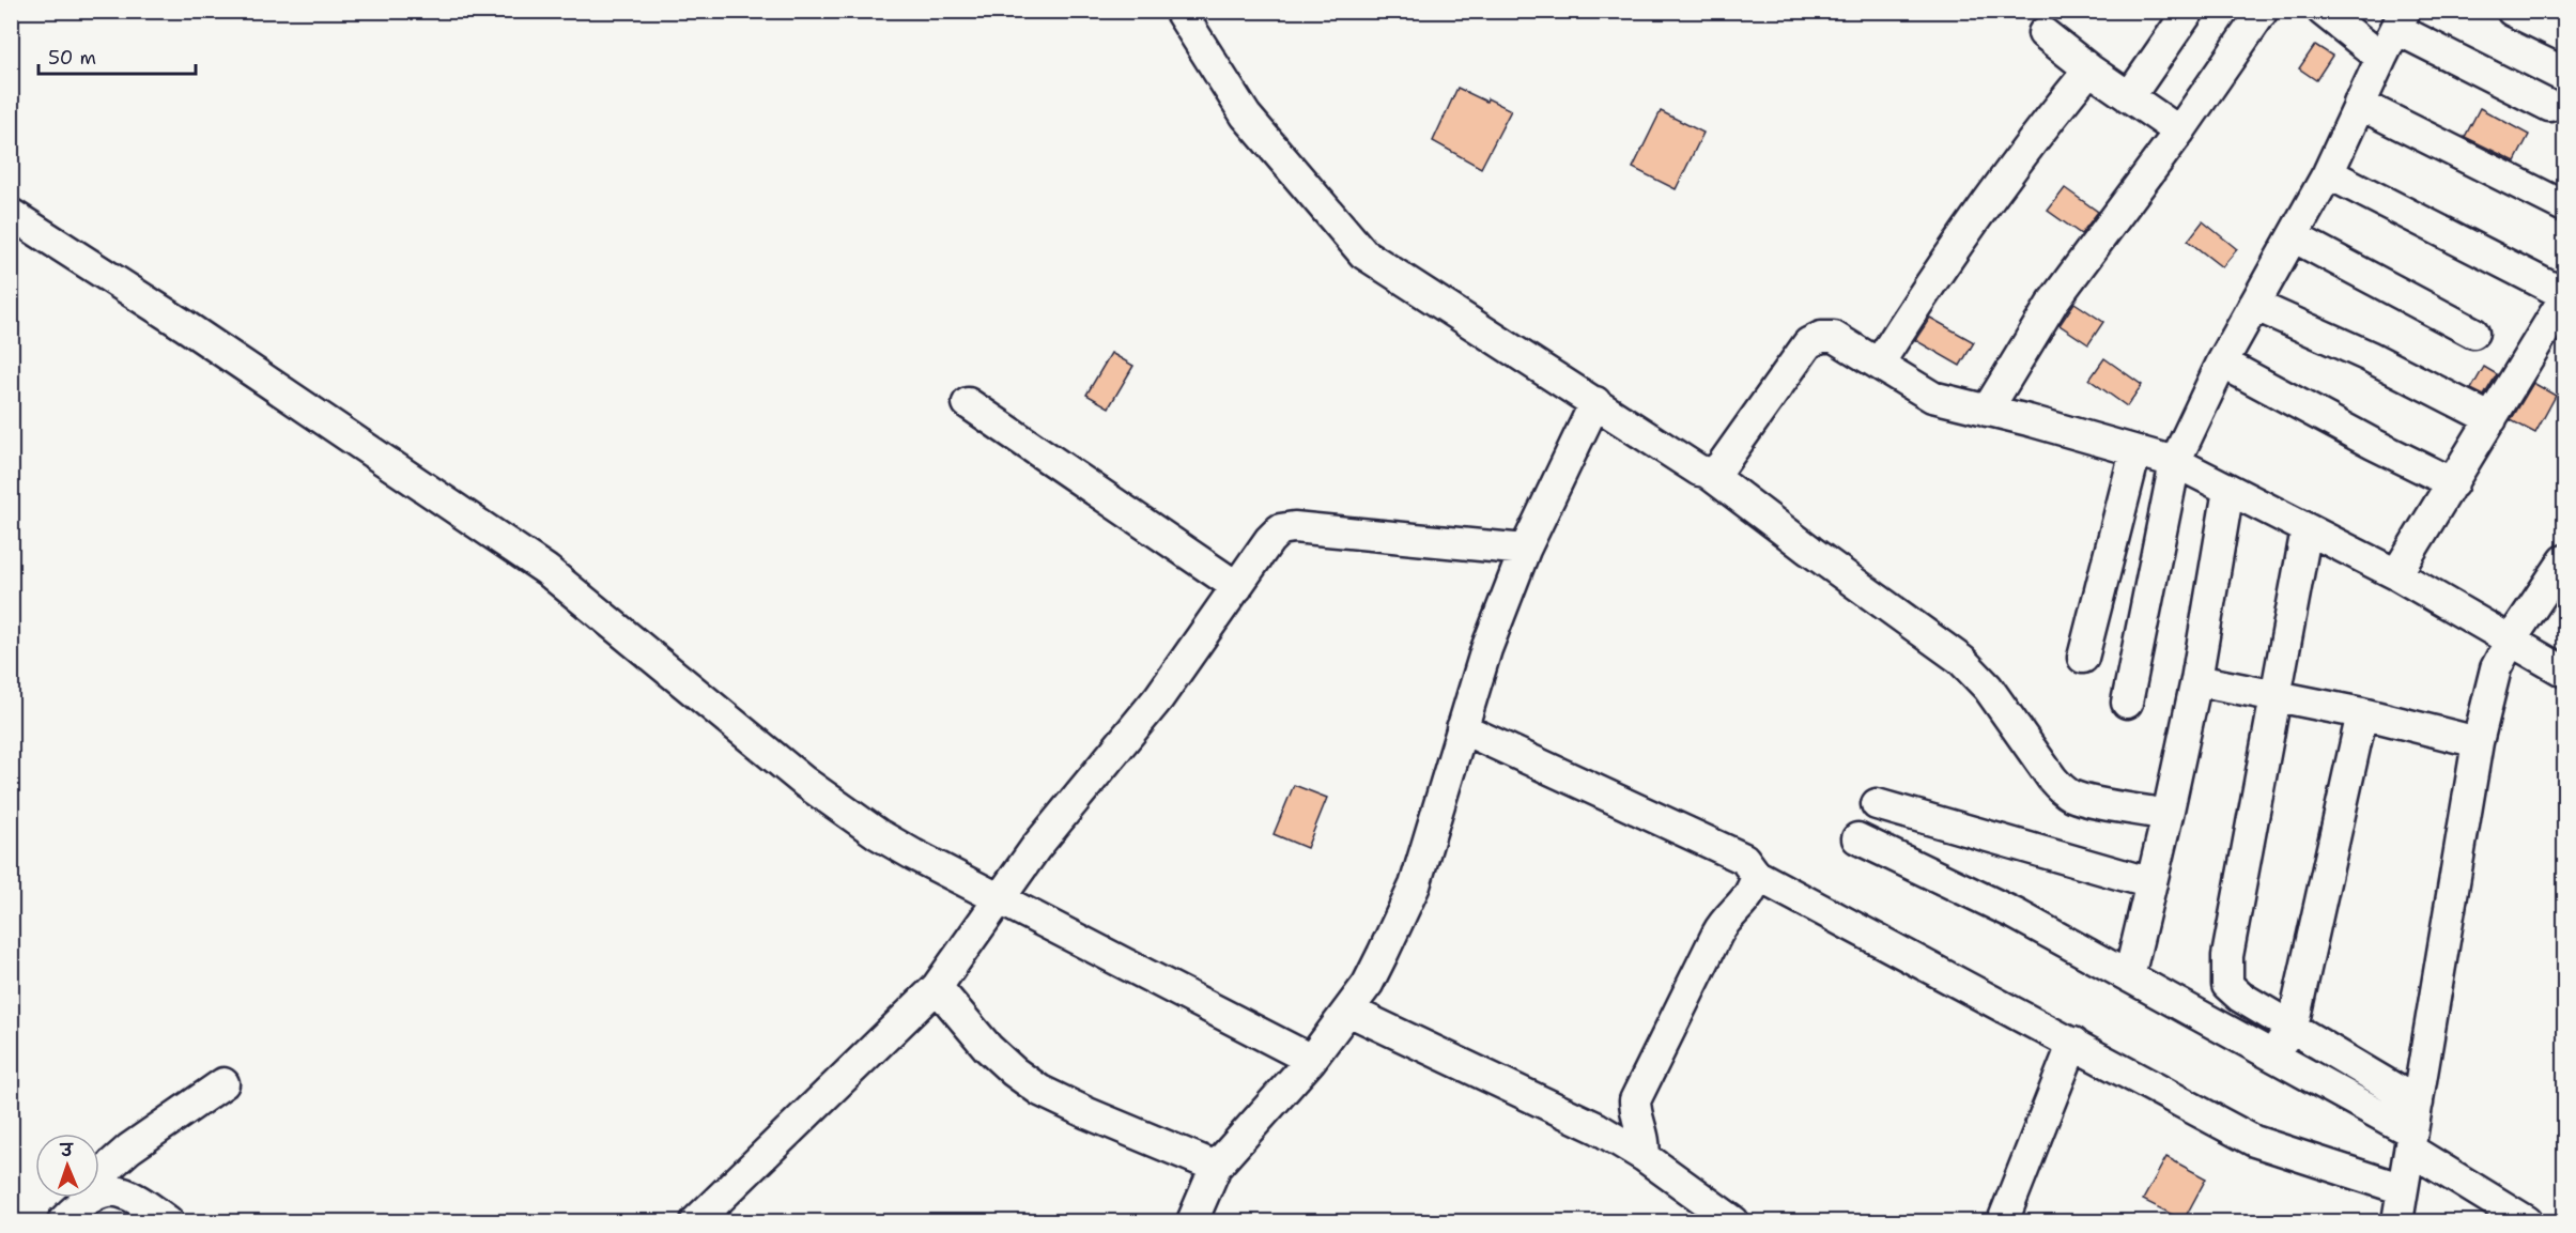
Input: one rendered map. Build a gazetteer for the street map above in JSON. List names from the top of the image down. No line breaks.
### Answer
{"scale_bar":"50 m","north":"top"}
